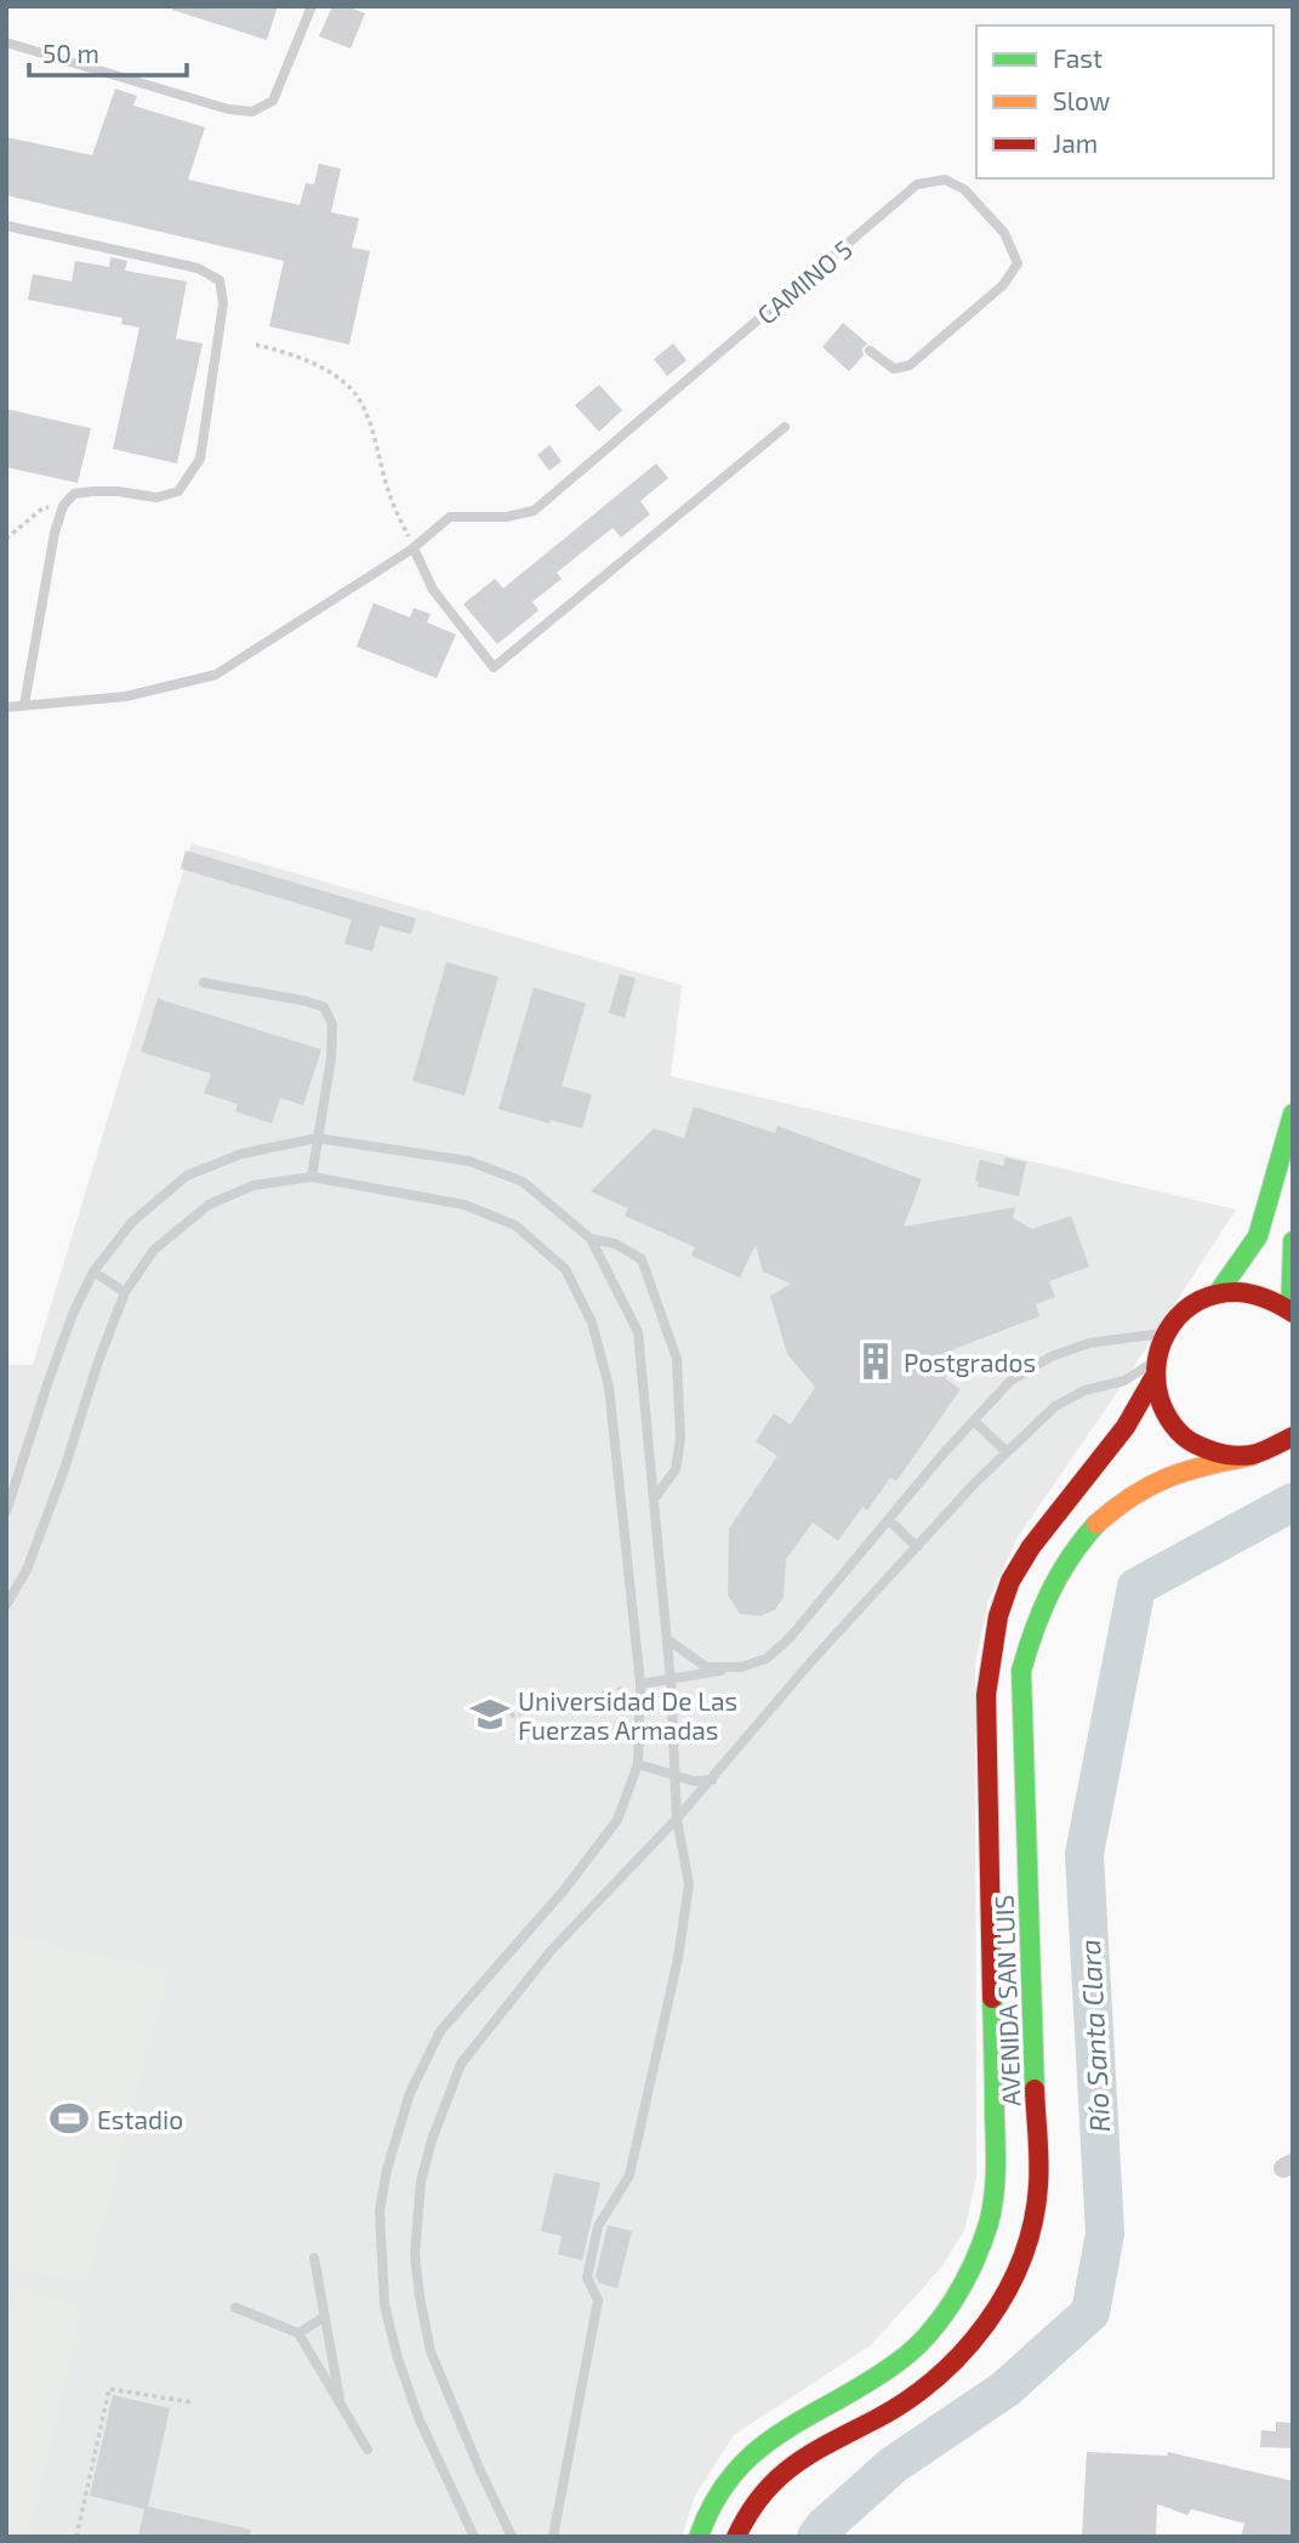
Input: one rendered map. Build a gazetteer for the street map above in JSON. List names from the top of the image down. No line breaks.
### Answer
{"streets":{"street":["AVENIDA SAN LUIS"],"lane":["CAMINO 5"]},"water":["Río Santa Clara"],"places":{"building":["Postgrados"],"school or university":["Universidad De Las Fuerzas Armadas"],"sports":["Estadio"]},"legend":["Fast","Slow","Jam"],"scale_bar":"50 m"}
